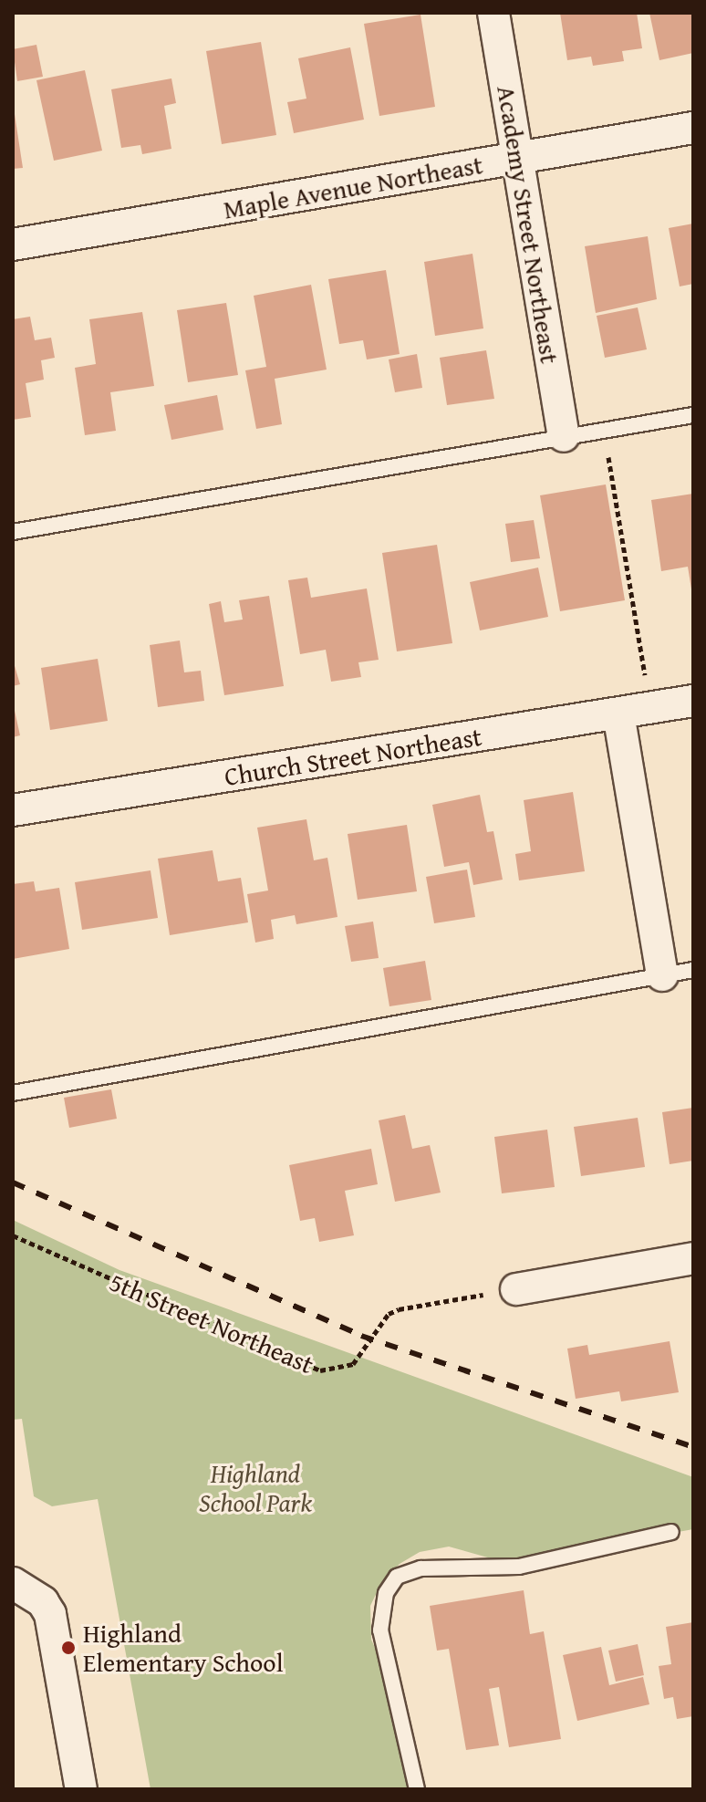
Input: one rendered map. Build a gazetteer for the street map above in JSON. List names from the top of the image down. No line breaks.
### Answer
{"streets":{"street":["Maple Avenue Northeast","Academy Street Northeast","Church Street Northeast"],"path":["5th Street Northeast"]},"crossings":[["Maple Avenue Northeast","Academy Street Northeast"]],"parks":["Highland School Park"],"places":["Highland Elementary School"]}
